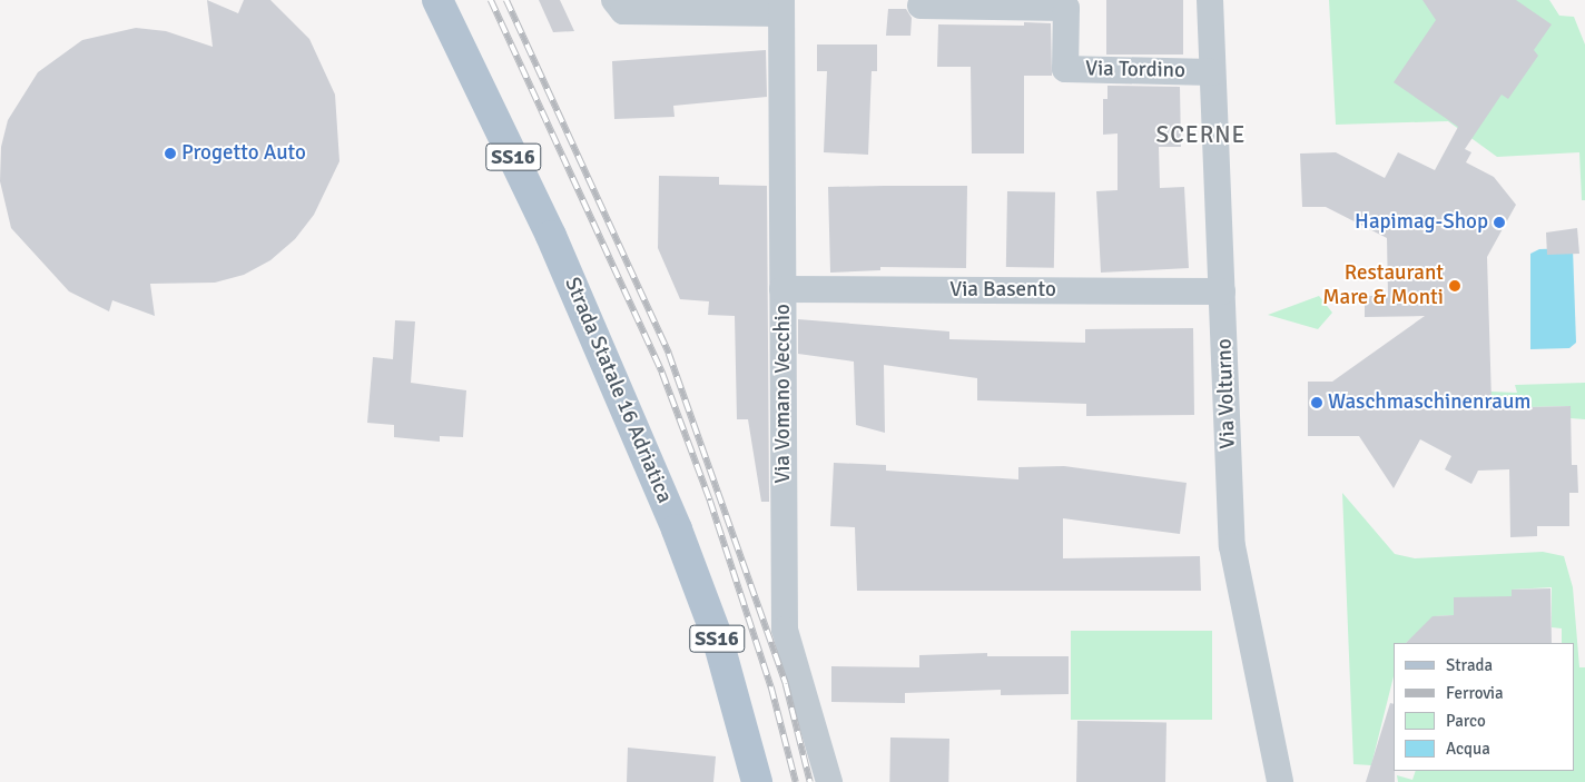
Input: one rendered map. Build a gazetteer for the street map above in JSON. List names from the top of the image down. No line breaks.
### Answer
{"streets":{"main road":["SS16","Strada Statale 16 Adriatica"],"street":["Via Tordino","Via Basento","Via Vomano Vecchio","Via Volturno"]},"crossings":[["Via Tordino","Via Volturno"],["Via Basento","Via Vomano Vecchio"],["Via Basento","Via Volturno"]],"districts":["SCERNE"],"places":["Progetto Auto","Hapimag-Shop","Restaurant Mare & Monti","Waschmaschinenraum"],"legend":["Strada","Ferrovia","Parco","Acqua"]}
